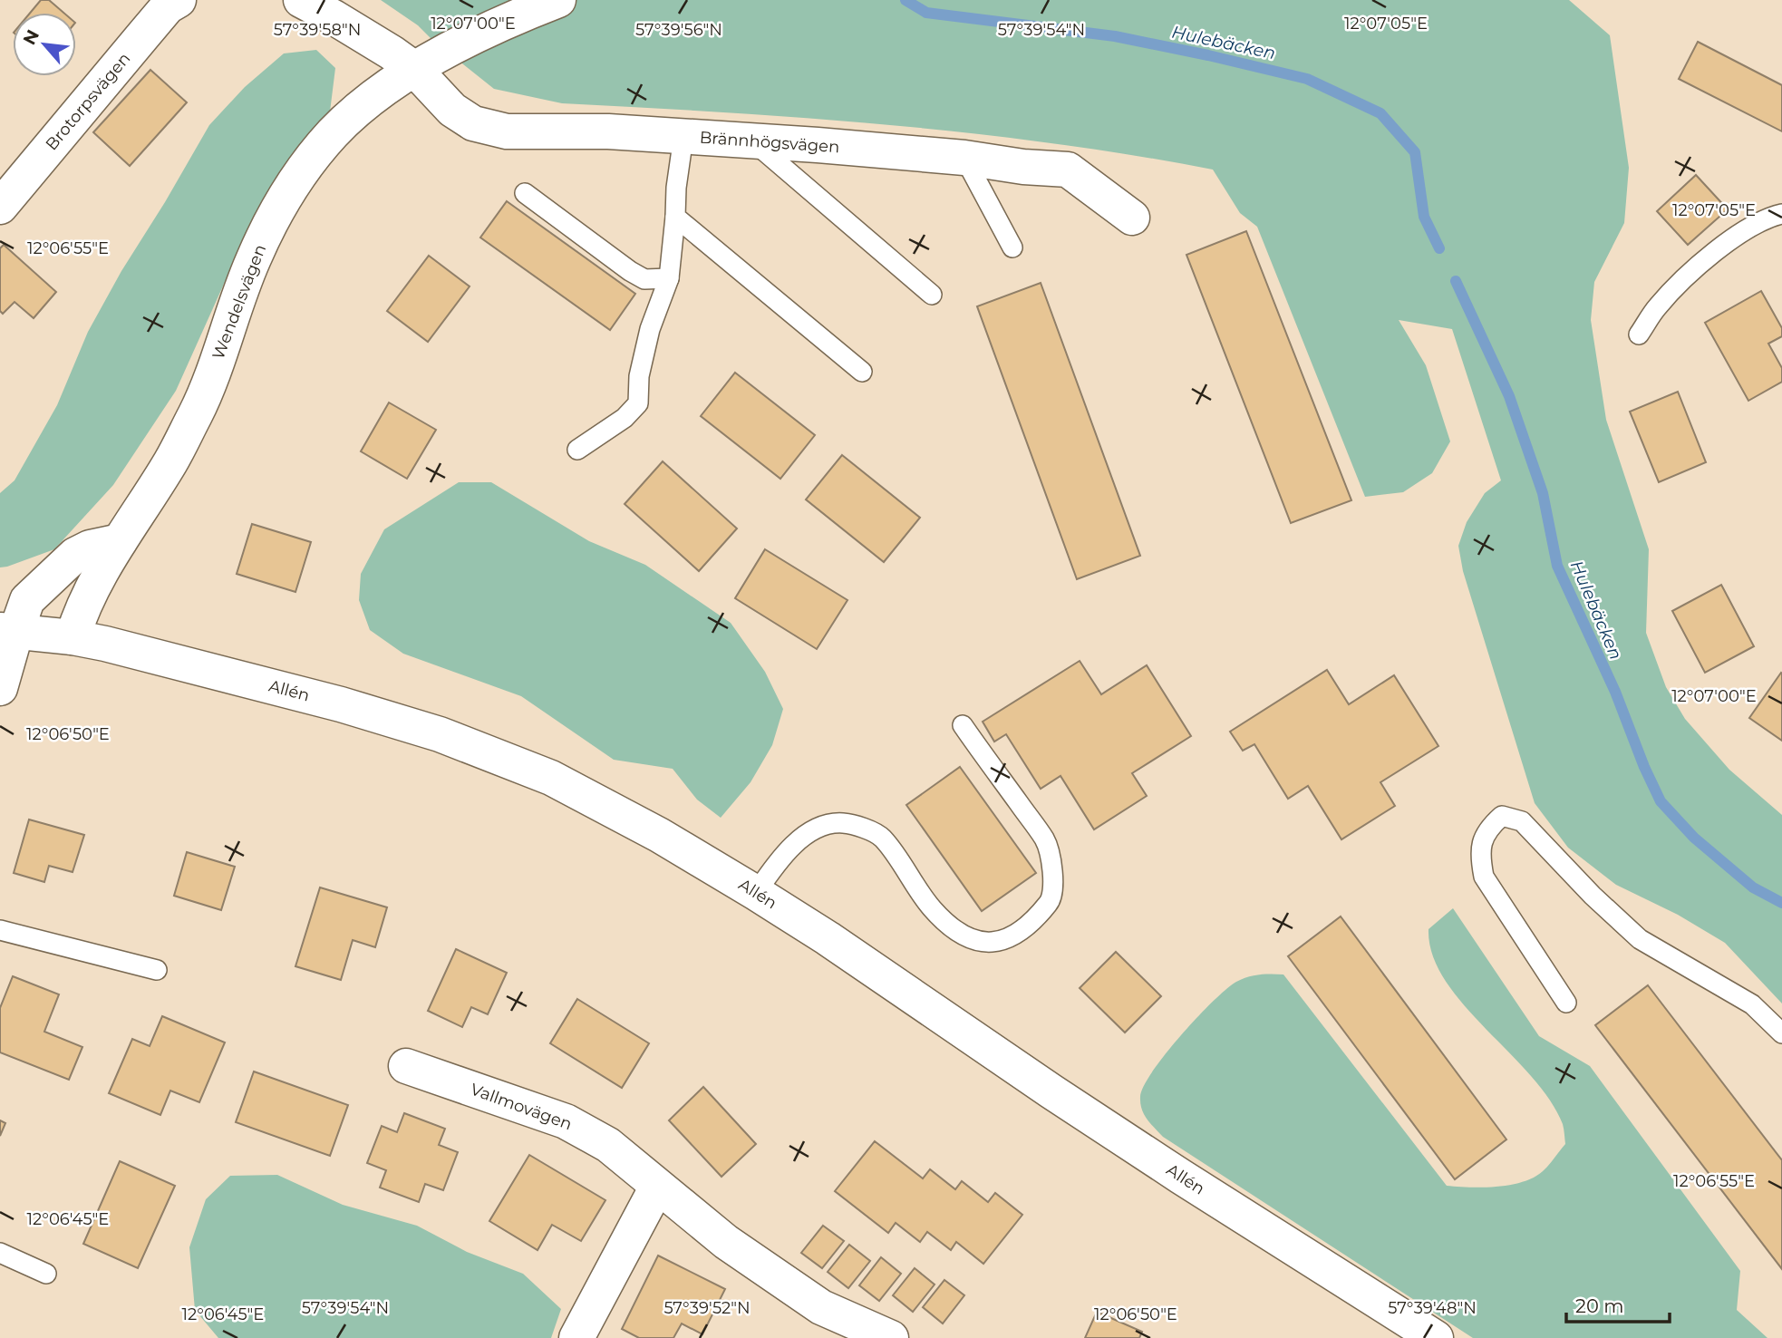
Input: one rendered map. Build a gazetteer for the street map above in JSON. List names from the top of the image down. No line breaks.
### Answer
{"streets":{"street":["Brotorpsvägen","Brännhögsvägen","Wendelsvägen","Allén","Vallmovägen"]},"crossings":[["Brännhögsvägen","Wendelsvägen"],["Wendelsvägen","Allén"]],"water":["Hulebäcken"],"scale_bar":"20 m","north":"top left","coordinates":["12°07'00\"E","12°07'05\"E","57°39'58\"N","57°39'56\"N","57°39'54\"N","12°06'55\"E","12°06'50\"E","12°06'45\"E","57°39'52\"N","57°39'48\"N"]}
